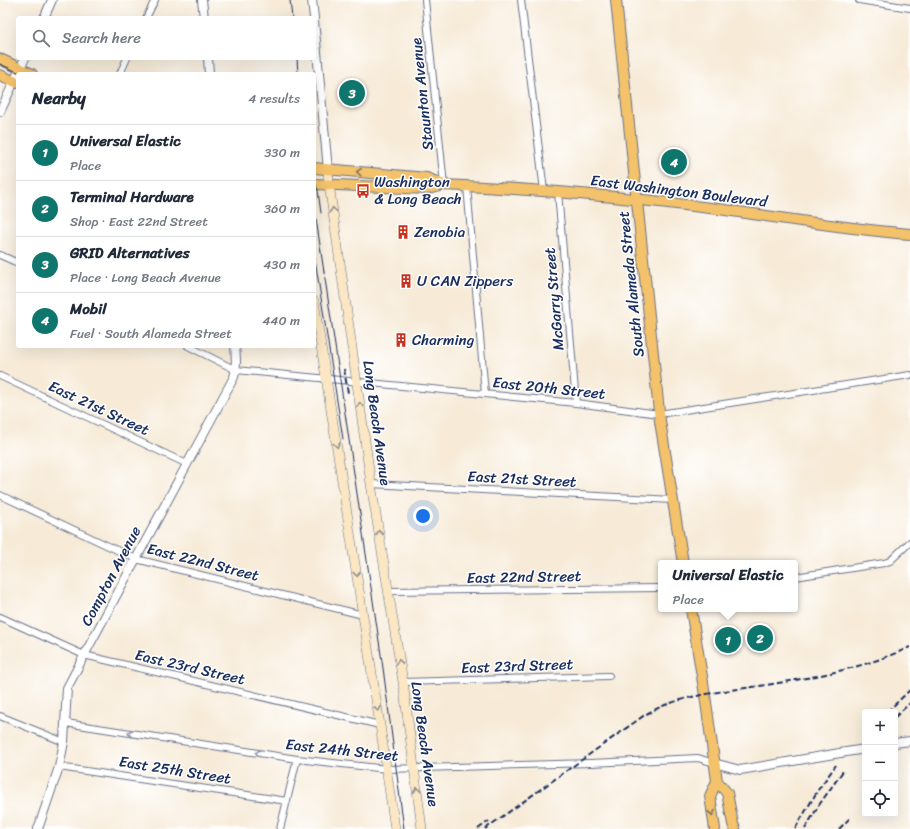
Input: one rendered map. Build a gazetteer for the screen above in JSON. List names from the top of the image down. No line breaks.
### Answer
{"streets":{"main road":["East Washington Boulevard","South Alameda Street","Long Beach Avenue"],"street":["Staunton Avenue","McGarry Street","East 20th Street","East 21st Street","East 22nd Street","Compton Avenue","East 23rd Street","East 24th Street","East 25th Street"]},"crossings":[["Staunton Avenue","East Washington Boulevard"],["East Washington Boulevard","South Alameda Street"],["East Washington Boulevard","McGarry Street"],["East Washington Boulevard","Long Beach Avenue"],["South Alameda Street","East 20th Street"],["South Alameda Street","East 21st Street"],["McGarry Street","East 20th Street"],["East 20th Street","Long Beach Avenue"],["East 20th Street","Compton Avenue"],["East 21st Street","Long Beach Avenue"],["East 21st Street","Compton Avenue"],["Long Beach Avenue","East 22nd Street"],["Long Beach Avenue","East 23rd Street"],["Long Beach Avenue","East 24th Street"],["East 22nd Street","Compton Avenue"],["Compton Avenue","East 23rd Street"],["Compton Avenue","East 24th Street"],["Compton Avenue","East 25th Street"]],"one_way":["Long Beach Avenue","East 24th Street"],"places":{"bus stop":["Washington & Long Beach"],"building":["Zenobia","U CAN Zippers","Charming"]},"page":{"search":"Search here","heading":["Nearby","4 results"],"pins":["3","4","2","1"],"list":[{"mark":"1","name":"Universal Elastic","note":"Place","value":"330 m"},{"mark":"2","name":"Terminal Hardware","note":"Shop · East 22nd Street","value":"360 m"},{"mark":"3","name":"GRID Alternatives","note":"Place · Long Beach Avenue","value":"430 m"},{"mark":"4","name":"Mobil","note":"Fuel · South Alameda Street","value":"440 m"}],"popup":["Universal Elastic","Place"],"map_buttons":["+","−"]}}
